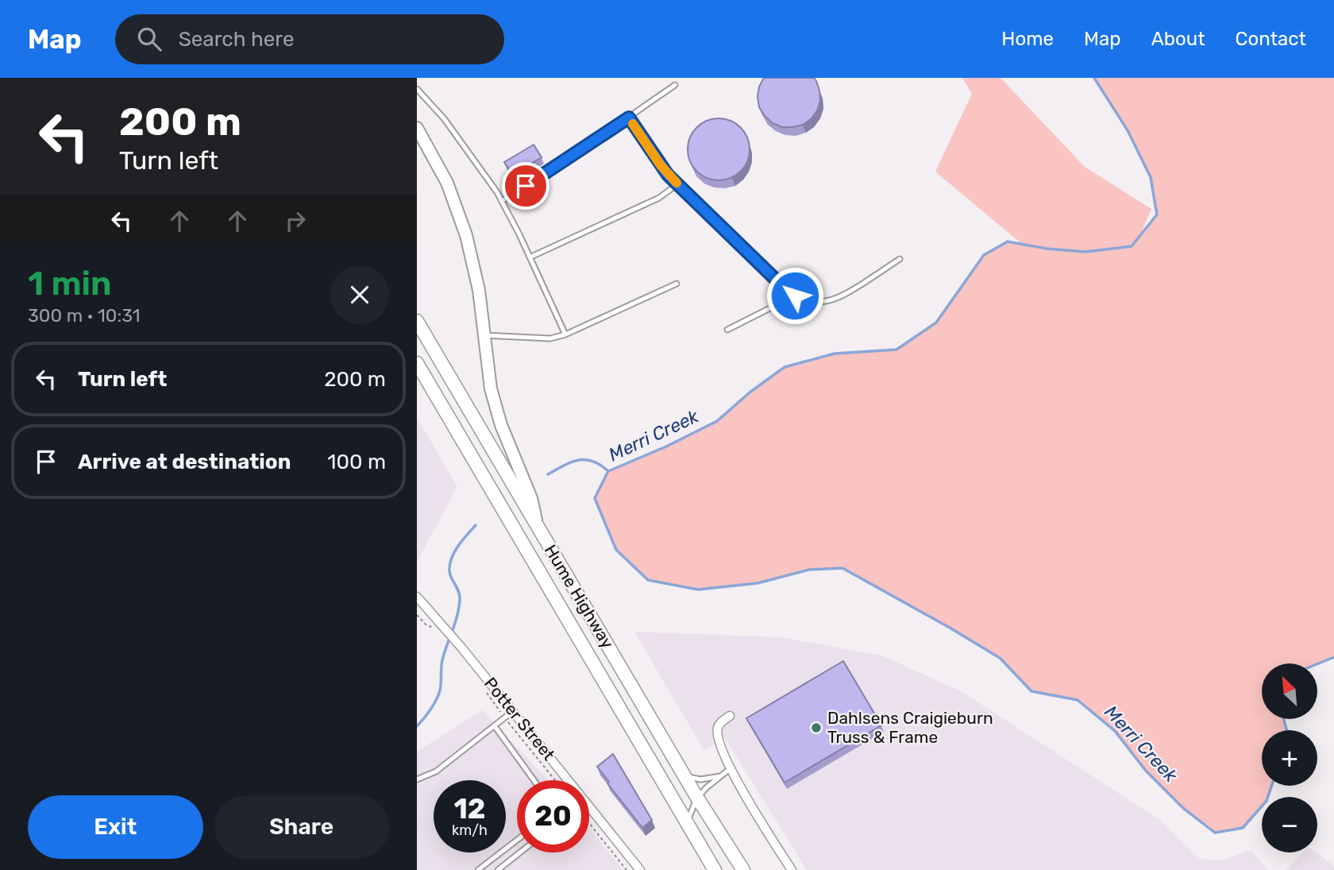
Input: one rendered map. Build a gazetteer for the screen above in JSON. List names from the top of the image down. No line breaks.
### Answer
{"streets":{"highway":["Hume Highway"],"street":["Potter Street"]},"water":["Merri Creek"],"places":["Dahlsens Craigieburn Truss & Frame"],"north":"top left","page":{"header":"Map","search":"Search here","nav":["Home","Map","About","Contact"],"turn":["200 m","Turn left"],"heading":["1 min","300 m · 10:31"],"list":[{"name":"Turn left","value":"200 m"},{"name":"Arrive at destination","value":"100 m"}],"map_buttons":["+","−"],"speed":"12 km/h","limit":"20","buttons":["Exit","Share"]}}
